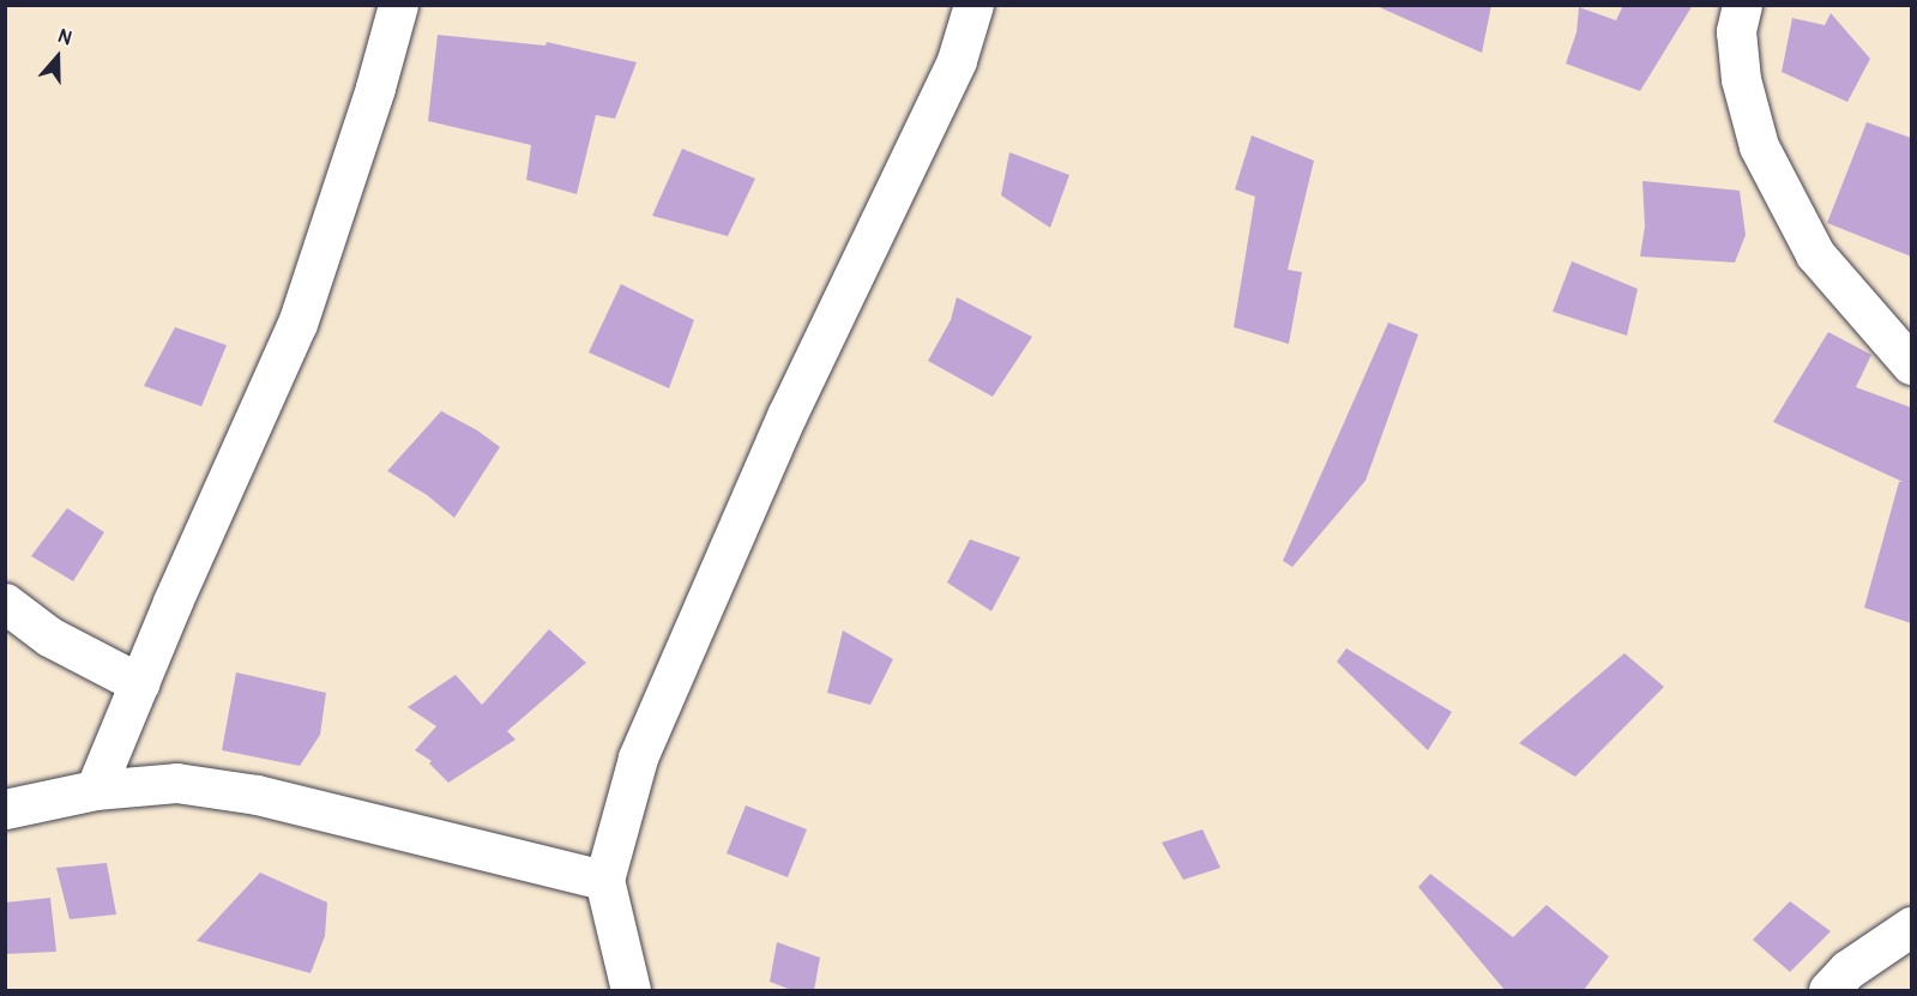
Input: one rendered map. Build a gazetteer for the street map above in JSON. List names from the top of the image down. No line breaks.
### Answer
{"north":"top"}
